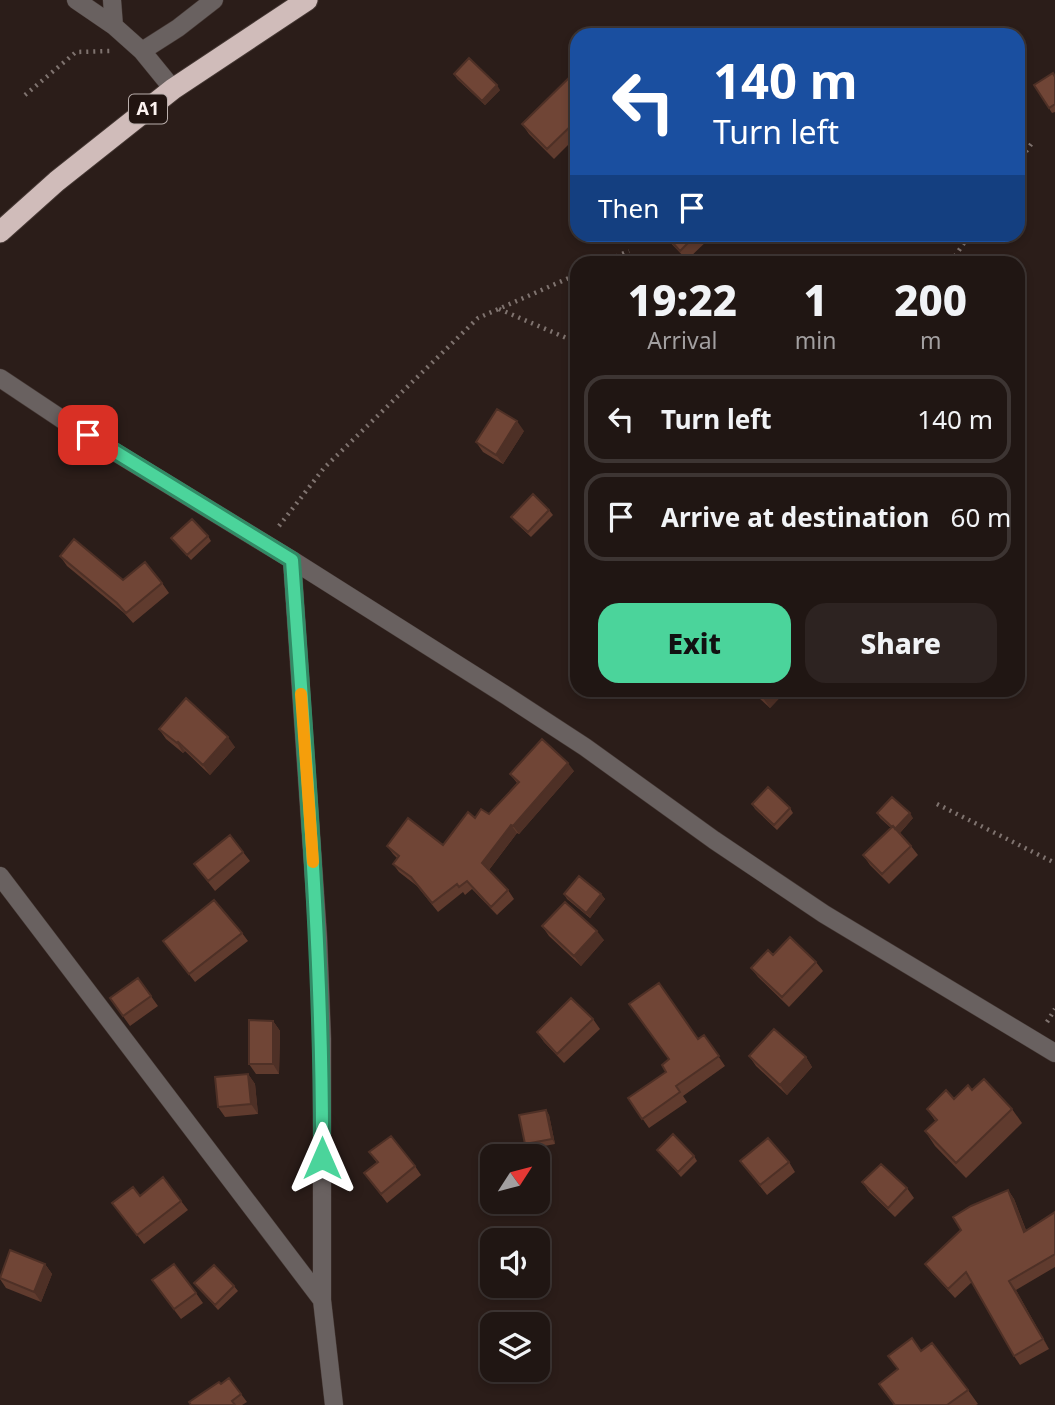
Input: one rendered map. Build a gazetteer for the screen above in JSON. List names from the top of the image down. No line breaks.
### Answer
{"streets":{"highway":["A1"]},"north":"top right","page":{"turn":["140 m","Turn left"],"then":"Then","eta":["19:22","Arrival","1","min","200","m"],"list":[{"name":"Turn left","value":"140 m"},{"name":"Arrive at destination","value":"60 m"}],"buttons":["Exit","Share"]}}
